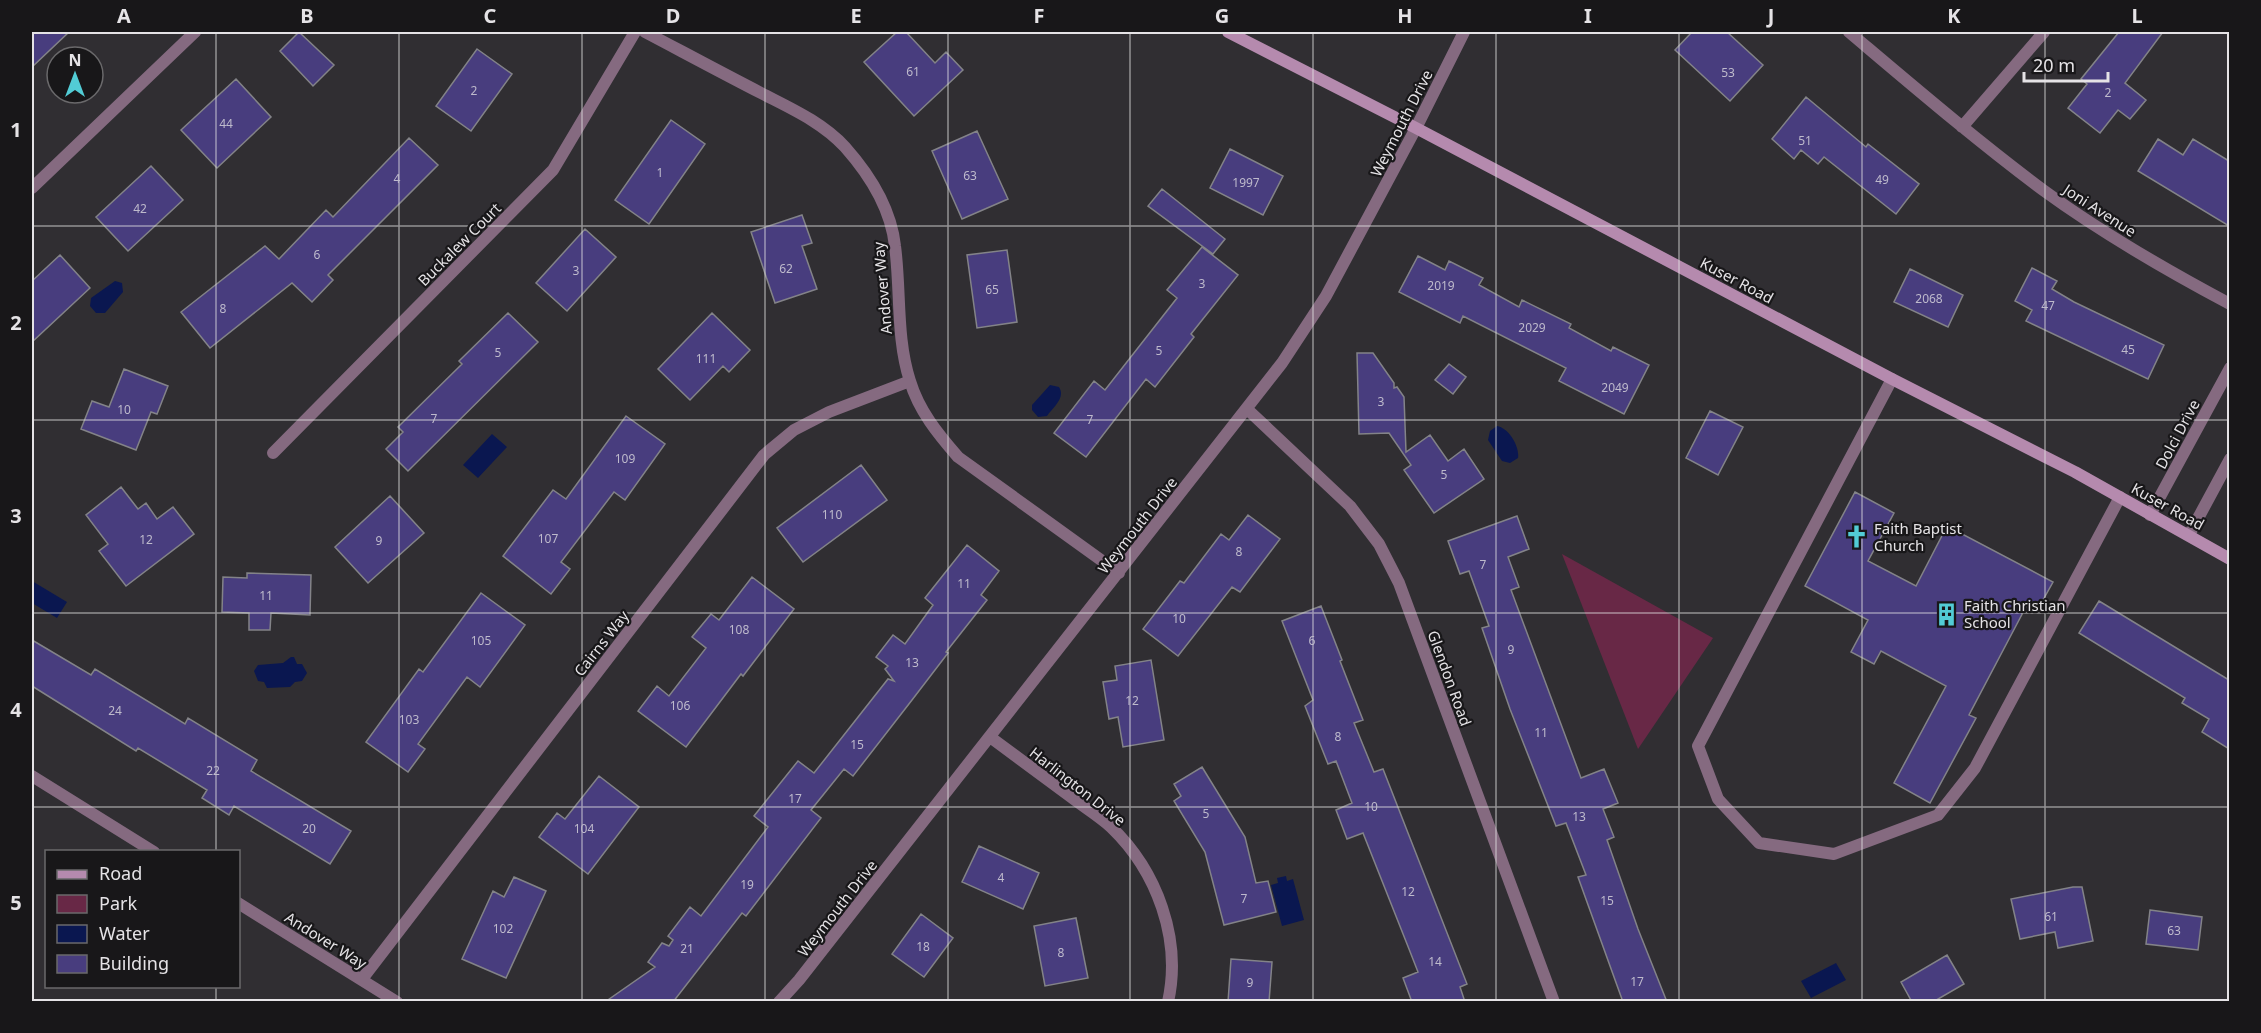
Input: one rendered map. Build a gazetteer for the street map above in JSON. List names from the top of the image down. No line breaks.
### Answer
{"streets":{"street":["Weymouth Drive","Joni Avenue","Buckalew Court","Kuser Road","Andover Way","Dolci Drive","Cairns Way","Glendon Road","Harlington Drive"]},"crossings":[["Weymouth Drive","Kuser Road"],["Weymouth Drive","Andover Way"],["Weymouth Drive","Glendon Road"],["Weymouth Drive","Harlington Drive"],["Kuser Road","Dolci Drive"],["Andover Way","Cairns Way"]],"places":{"church":["Faith Baptist Church"],"building":["Faith Christian School"]},"house_numbers":["61","53","2","2","44","51","1","63","4","49","1997","42","6","62","3","3","2019","65","2068","47","8","2029","45","5","5","111","2049","3","10","7","7","109","5","110","107","12","9","8","7","11","11","10","108","105","6","9","13","12","106","24","103","11","8","15","22","17","10","5","13","20","104","4","19","12","7","15","61","102","63","18","21","8","14","17","9"],"legend":["Road","Park","Water","Building"],"scale_bar":"20 m","north":"top","grid":{"columns":["A","B","C","D","E","F","G","H","I","J","K","L"],"rows":["1","2","3","4","5"]}}
